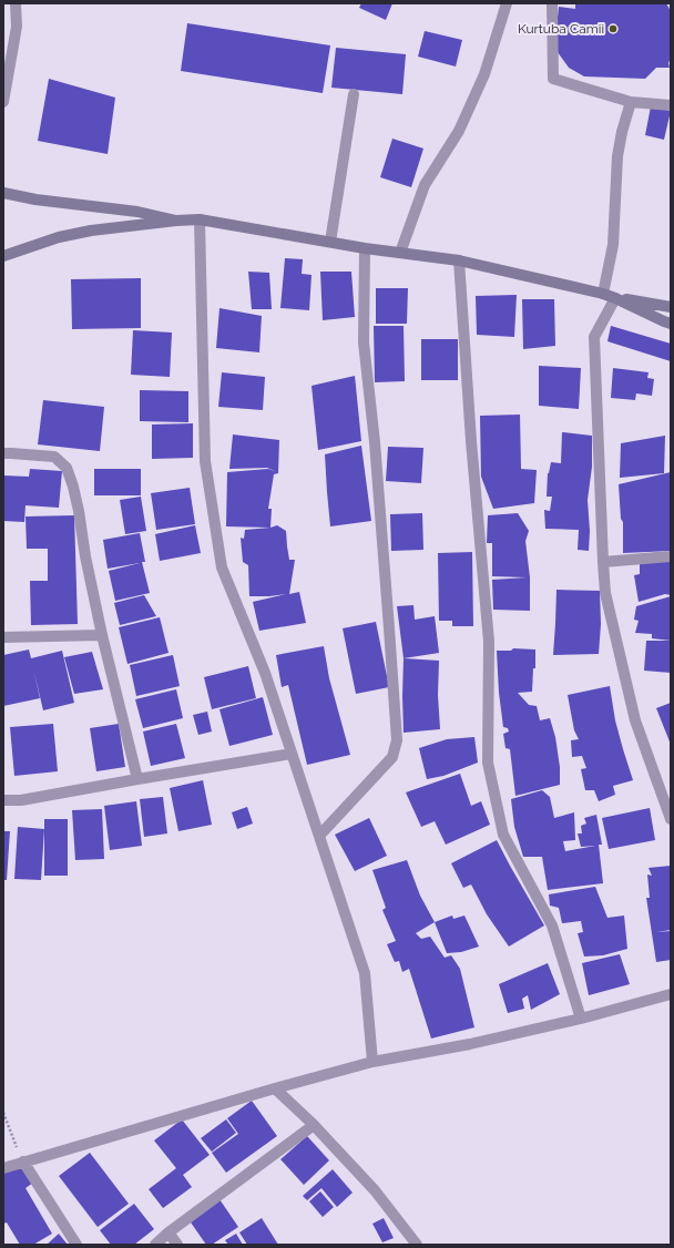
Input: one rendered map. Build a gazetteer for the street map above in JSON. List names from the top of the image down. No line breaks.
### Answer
{"places":["Kurtuba Camii"]}
